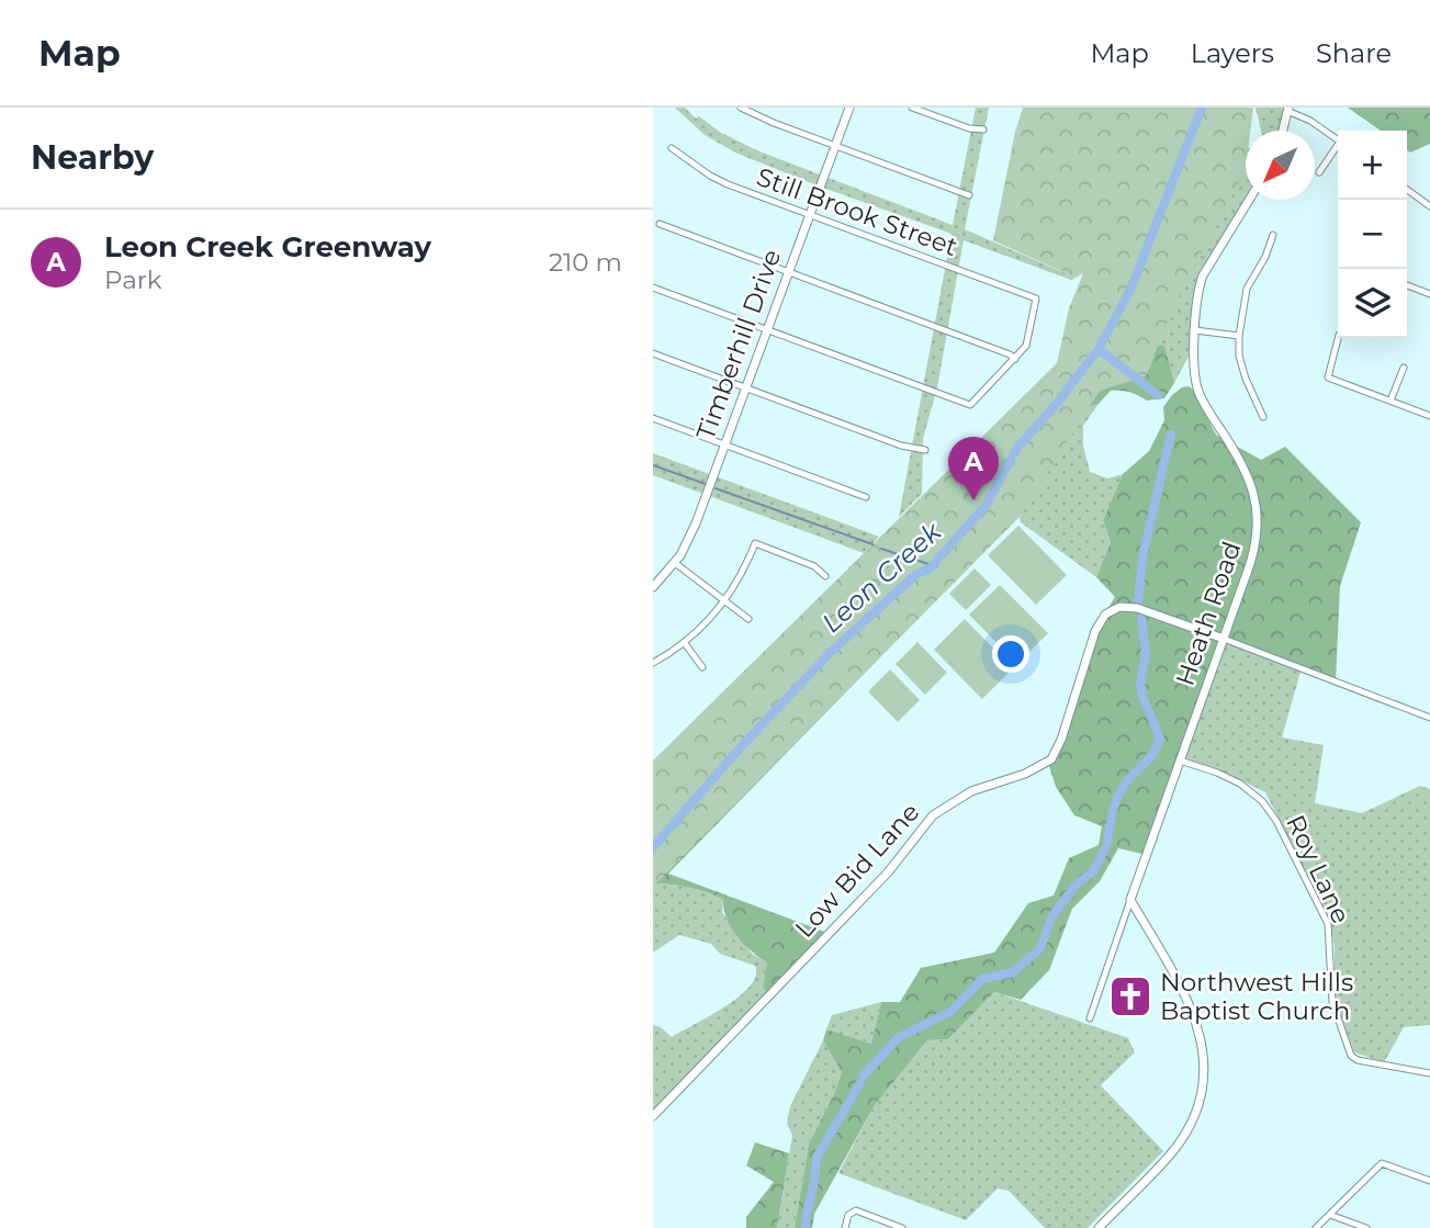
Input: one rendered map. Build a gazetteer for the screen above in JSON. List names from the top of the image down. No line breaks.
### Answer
{"streets":{"street":["Still Brook Street","Timberhill Drive","Heath Road","Roy Lane","Low Bid Lane"]},"crossings":[["Still Brook Street","Timberhill Drive"],["Heath Road","Roy Lane"],["Heath Road","Low Bid Lane"]],"water":["Leon Creek"],"places":{"church":["Northwest Hills Baptist Church"]},"north":"bottom left","page":{"header":"Map","nav":["Map","Layers","Share"],"heading":"Nearby","map_buttons":["+","−"],"list":[{"mark":"A","name":"Leon Creek Greenway","note":"Park","value":"210 m"}],"pins":"A"}}
